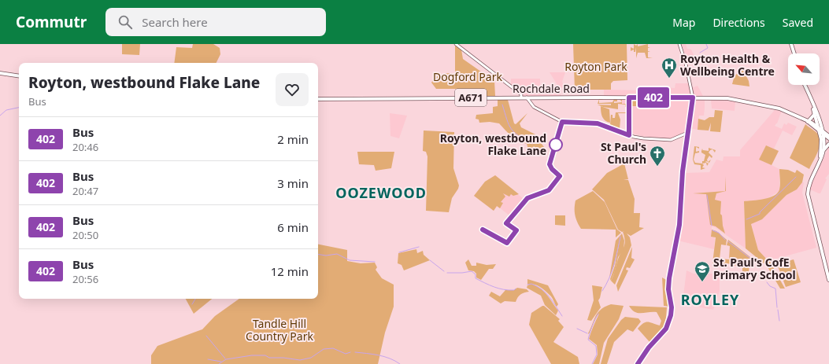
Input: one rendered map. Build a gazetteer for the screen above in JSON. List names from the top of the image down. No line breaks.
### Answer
{"streets":{"main road":["Rochdale Road","A671"]},"crossings":[["Rochdale Road","A671"]],"districts":["OOZEWOOD","ROYLEY"],"parks":["Royton Park","Dogford Park","Tandle Hill Country Park"],"places":{"hospital":["Royton Health & Wellbeing Centre"],"other":["Royton, westbound Flake Lane"],"church":["St Paul's Church"],"school or university":["St. Paul's CofE Primary School"]},"lines":["bus line 402"],"north":"top left","page":{"header":"Commutr","search":"Search here","nav":["Map","Directions","Saved"],"on_map":"402","heading":["Royton, westbound Flake Lane","Bus"],"list":[{"mark":"402","name":"Bus","note":"20:46","value":"2 min"},{"mark":"402","name":"Bus","note":"20:47","value":"3 min"},{"mark":"402","name":"Bus","note":"20:50","value":"6 min"},{"mark":"402","name":"Bus","note":"20:56","value":"12 min"}]}}
